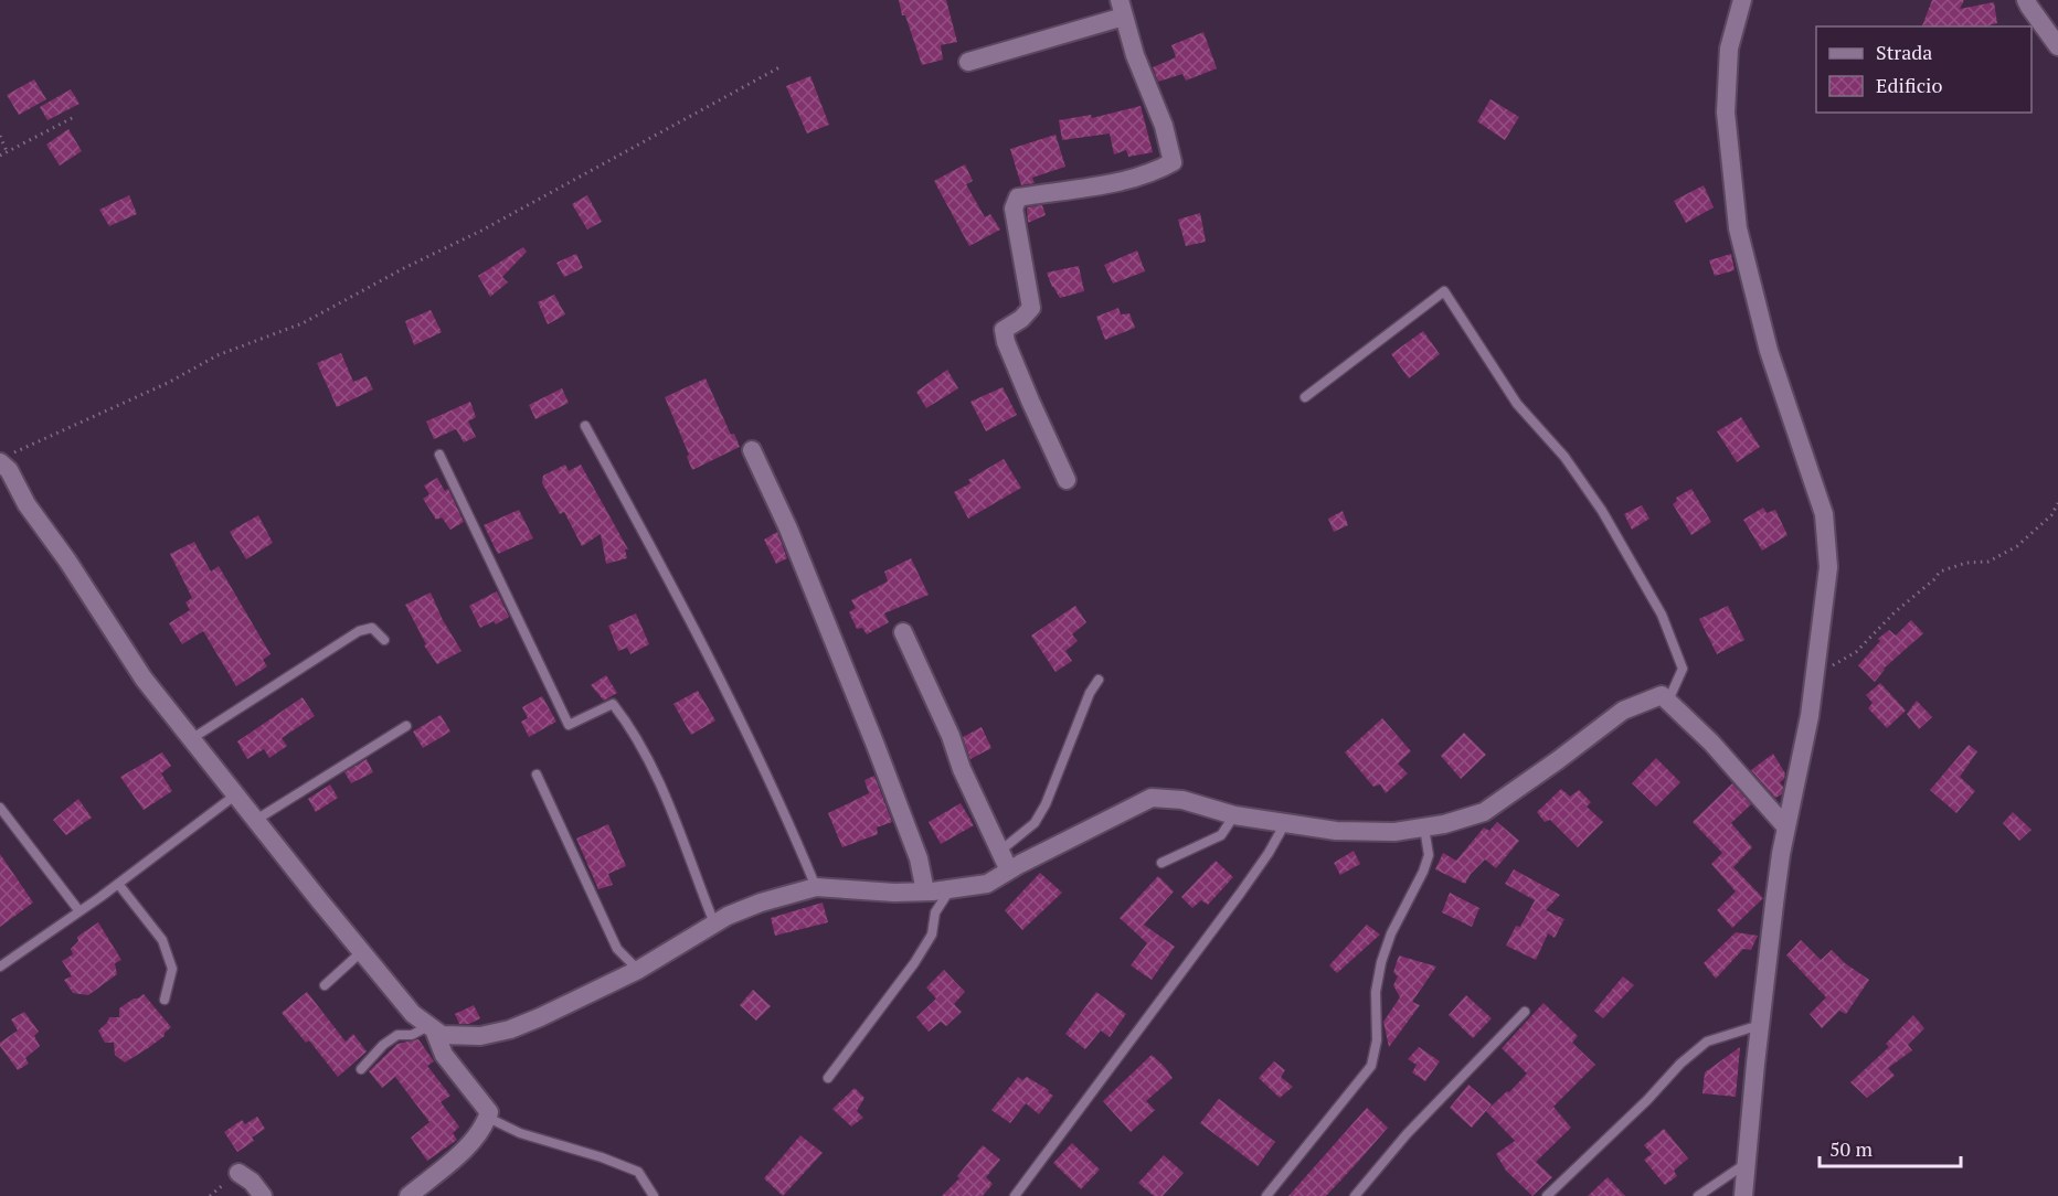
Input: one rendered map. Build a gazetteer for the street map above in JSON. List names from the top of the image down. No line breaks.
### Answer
{"legend":["Strada","Edificio"],"scale_bar":"50 m"}
